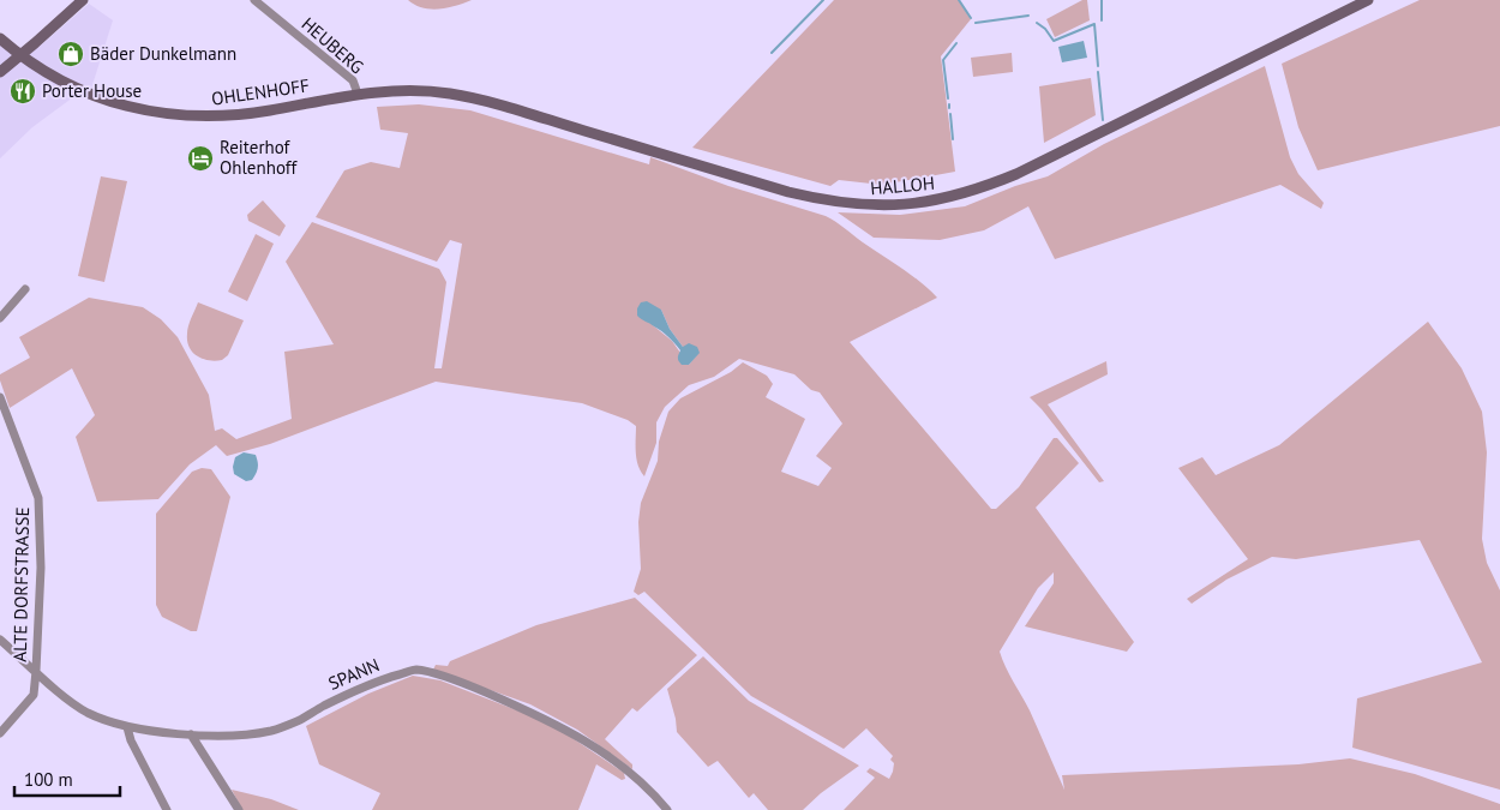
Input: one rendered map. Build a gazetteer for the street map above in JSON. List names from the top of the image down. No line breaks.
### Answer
{"streets":{"main road":["OHLENHOFF","HALLOH"],"street":["HEUBERG","ALTE DORFSTRASSE","SPANN"]},"crossings":[["HEUBERG","OHLENHOFF"],["OHLENHOFF","HALLOH"],["ALTE DORFSTRASSE","SPANN"]],"places":{"shop":["Bäder Dunkelmann"],"restaurant":["Porter House"],"hotel":["Reiterhof Ohlenhoff"]},"scale_bar":"100 m"}
